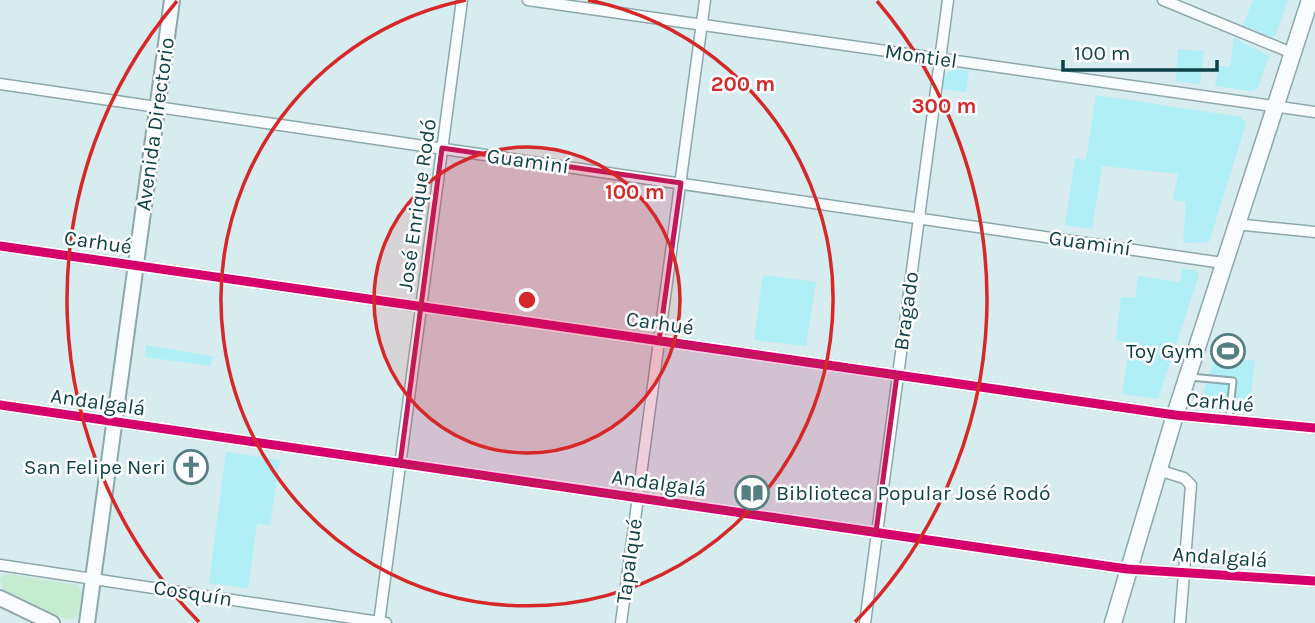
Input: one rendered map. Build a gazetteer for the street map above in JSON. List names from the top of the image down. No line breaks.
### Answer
{"streets":{"street":["Montiel","Avenida Directorio","Guaminí","José Enrique Rodó","Carhué","Bragado","Andalgalá","Tapalqué","Cosquín"]},"crossings":[["Montiel","Bragado"],["Montiel","Tapalqué"],["Avenida Directorio","Guaminí"],["Avenida Directorio","Carhué"],["Avenida Directorio","Andalgalá"],["Avenida Directorio","Cosquín"],["Guaminí","José Enrique Rodó"],["Guaminí","Bragado"],["Guaminí","Tapalqué"],["José Enrique Rodó","Carhué"],["José Enrique Rodó","Andalgalá"],["José Enrique Rodó","Cosquín"],["Carhué","Bragado"],["Carhué","Tapalqué"],["Bragado","Andalgalá"],["Andalgalá","Tapalqué"]],"places":{"sports":["Toy Gym"],"church":["San Felipe Neri"],"library":["Biblioteca Popular José Rodó"]},"scale_bar":"100 m","rings":["200 m","300 m","100 m"]}
